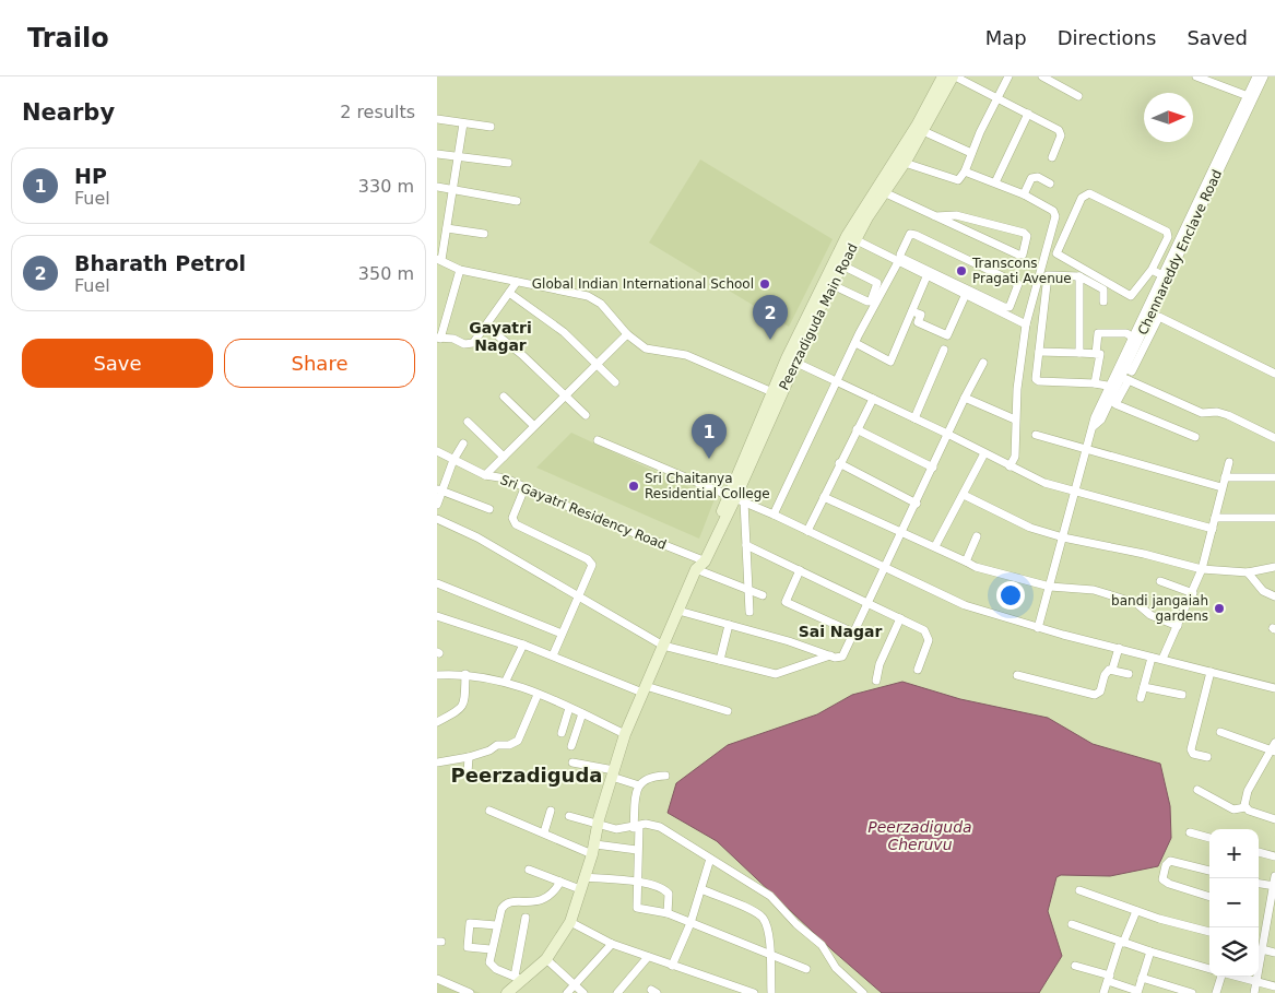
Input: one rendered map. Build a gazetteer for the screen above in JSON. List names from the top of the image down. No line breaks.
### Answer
{"streets":{"street":["Chennareddy Enclave Road","Peerzadiguda Main Road","Sri Gayatri Residency Road"]},"crossings":[["Peerzadiguda Main Road","Sri Gayatri Residency Road"]],"districts":["Gayatri Nagar","Sai Nagar","Peerzadiguda"],"water":["Peerzadiguda Cheruvu"],"places":["Transcons Pragati Avenue","Global Indian International School","Sri Chaitanya Residential College","bandi jangaiah gardens"],"north":"right","page":{"header":"Trailo","nav":["Map","Directions","Saved"],"heading":["Nearby","2 results"],"list":[{"mark":"1","name":"HP","note":"Fuel","value":"330 m"},{"mark":"2","name":"Bharath Petrol","note":"Fuel","value":"350 m"}],"pins":["2","1"],"buttons":["Save","Share"],"map_buttons":["+","−"]}}
